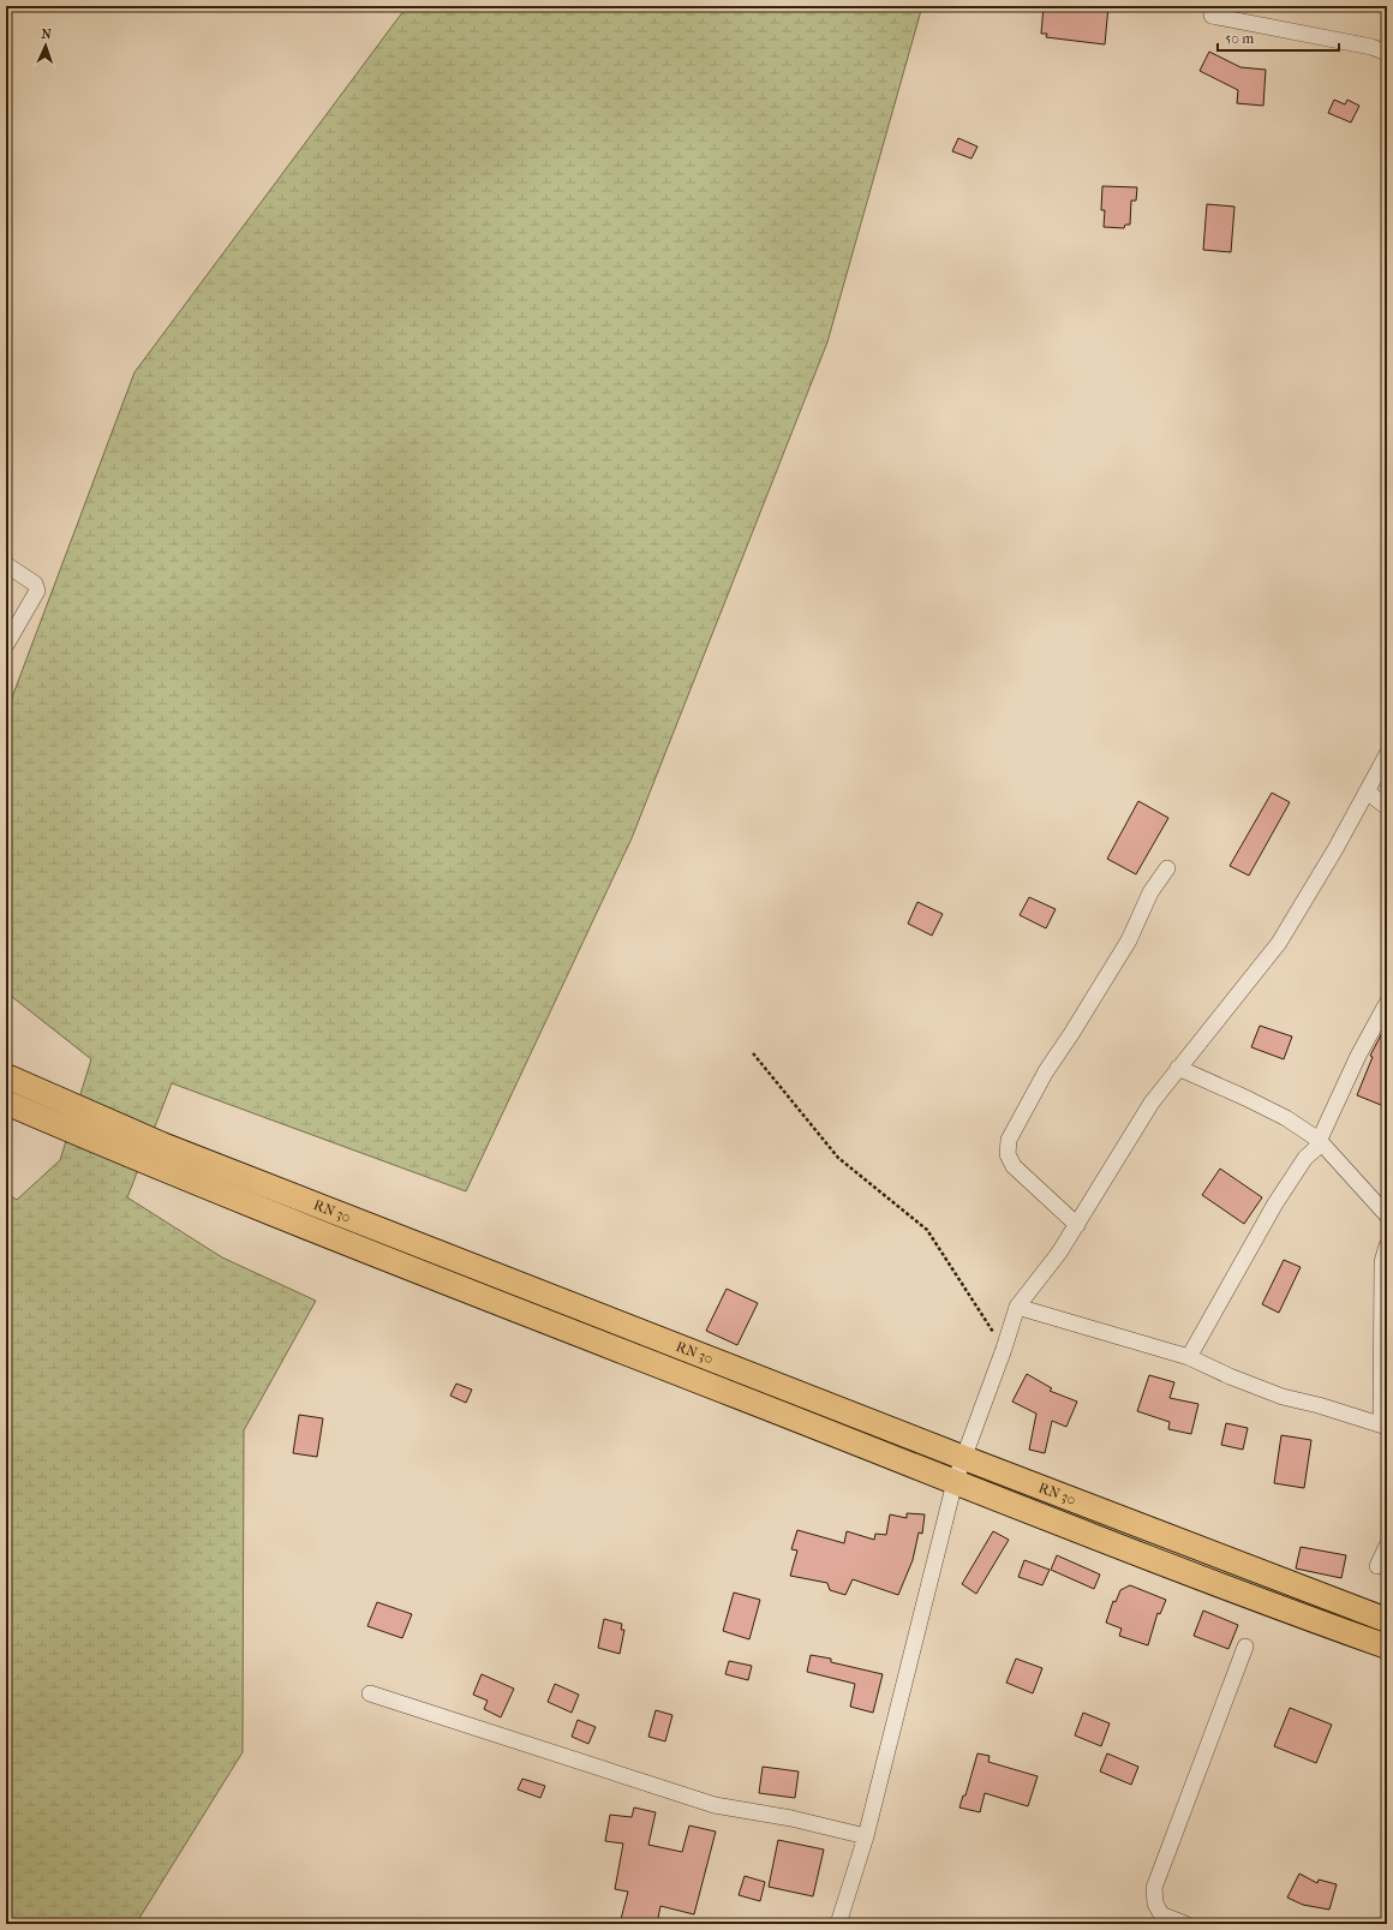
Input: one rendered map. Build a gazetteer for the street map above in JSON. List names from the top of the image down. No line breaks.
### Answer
{"streets":{"main road":["RN 30"]},"scale_bar":"50 m","north":"top"}
